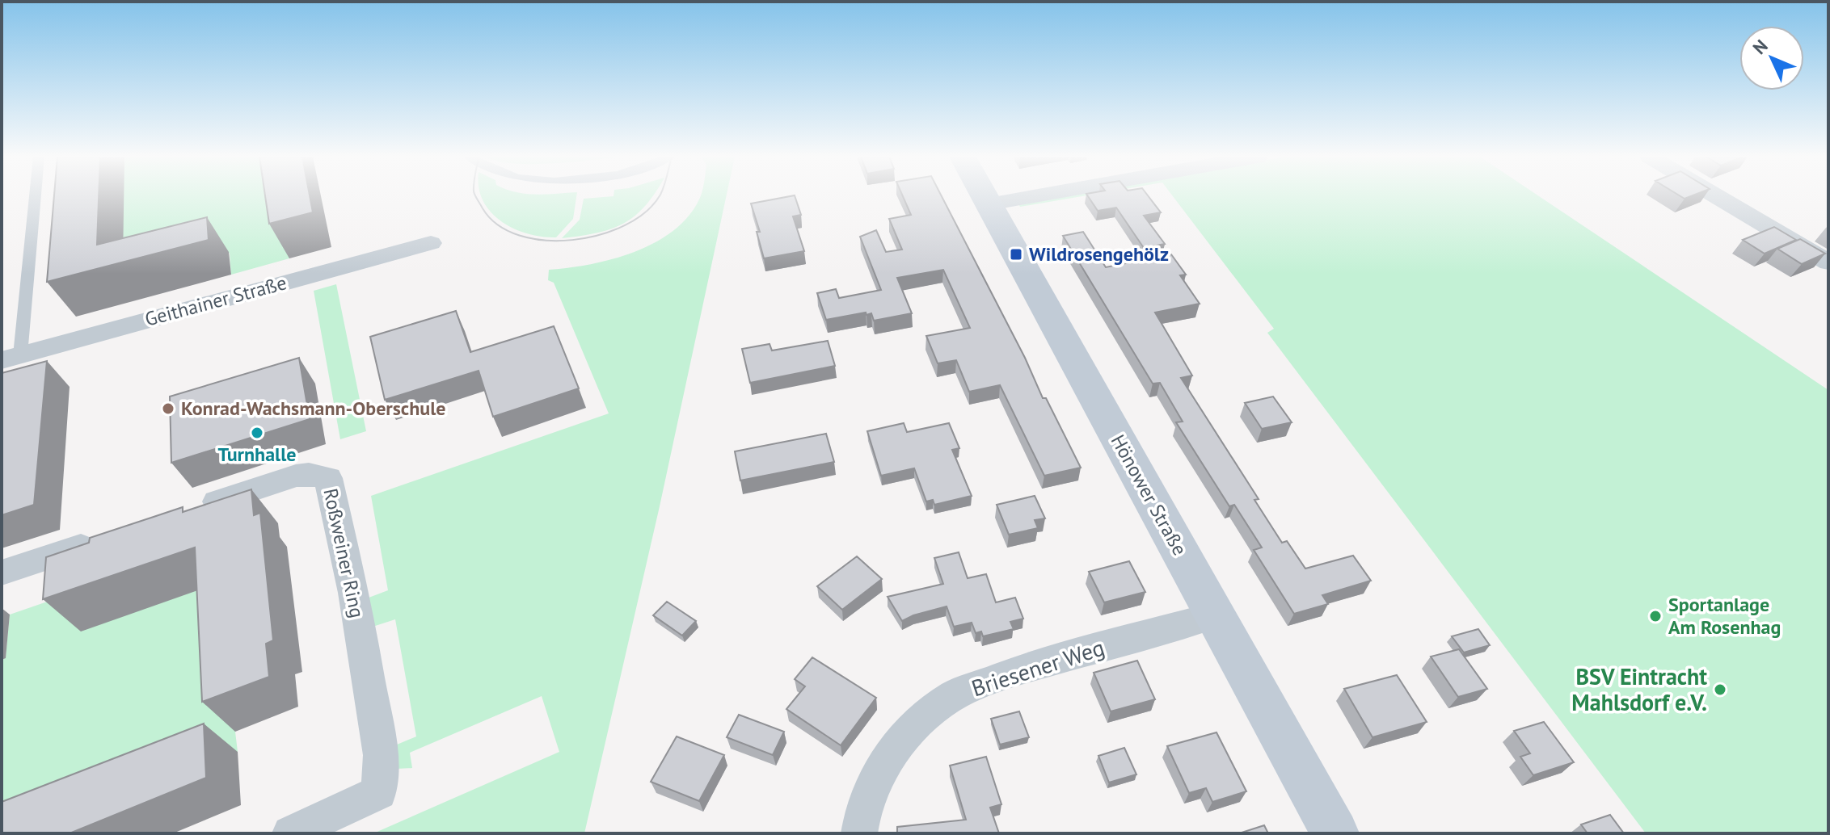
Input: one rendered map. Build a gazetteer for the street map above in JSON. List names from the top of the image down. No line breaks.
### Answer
{"streets":{"main road":["Hönower Straße"],"street":["Geithainer Straße","Roßweiner Ring","Briesener Weg"]},"crossings":[["Hönower Straße","Briesener Weg"]],"places":{"transit":["Wildrosengehölz"],"other":["Konrad-Wachsmann-Oberschule","Turnhalle","Sportanlage Am Rosenhag","BSV Eintracht Mahlsdorf e.V."]},"north":"top left"}
